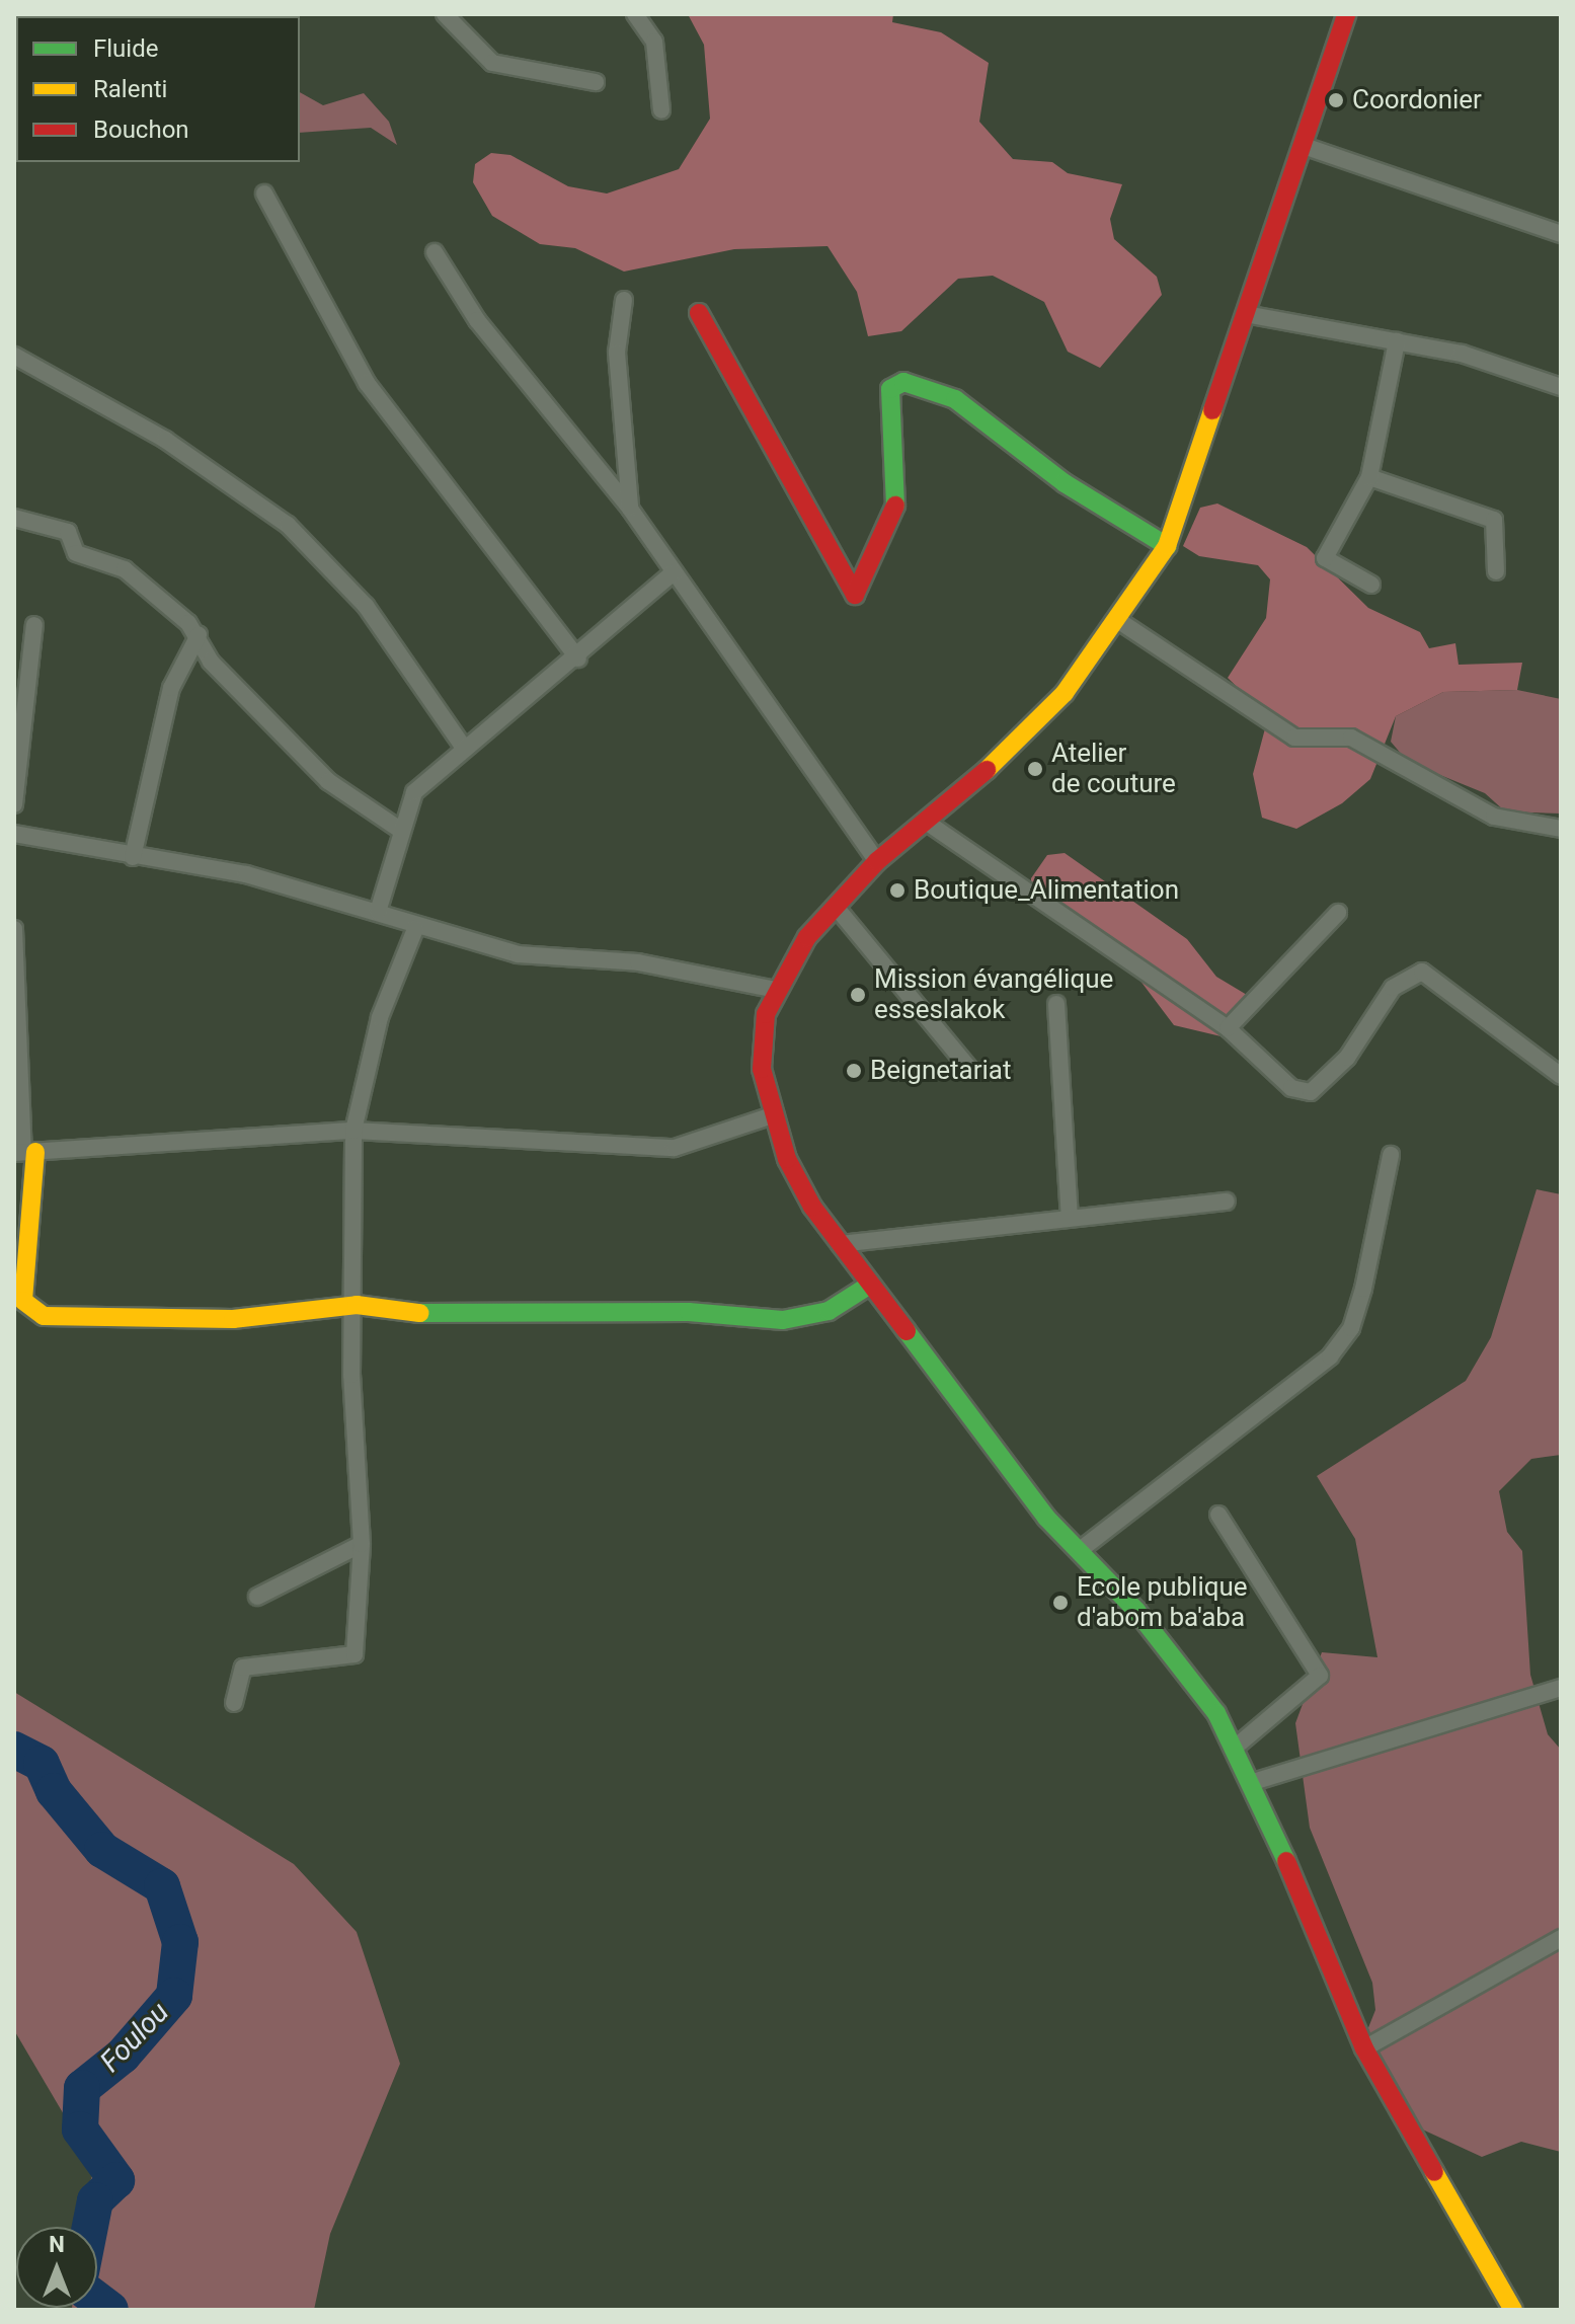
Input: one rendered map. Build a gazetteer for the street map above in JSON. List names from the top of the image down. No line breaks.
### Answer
{"water":["Foulou"],"places":["Coordonier","Atelier de couture","Boutique_Alimentation","Mission évangélique esseslakok","Beignetariat","Ecole publique d'abom ba'aba"],"legend":["Fluide","Ralenti","Bouchon"],"north":"top"}
